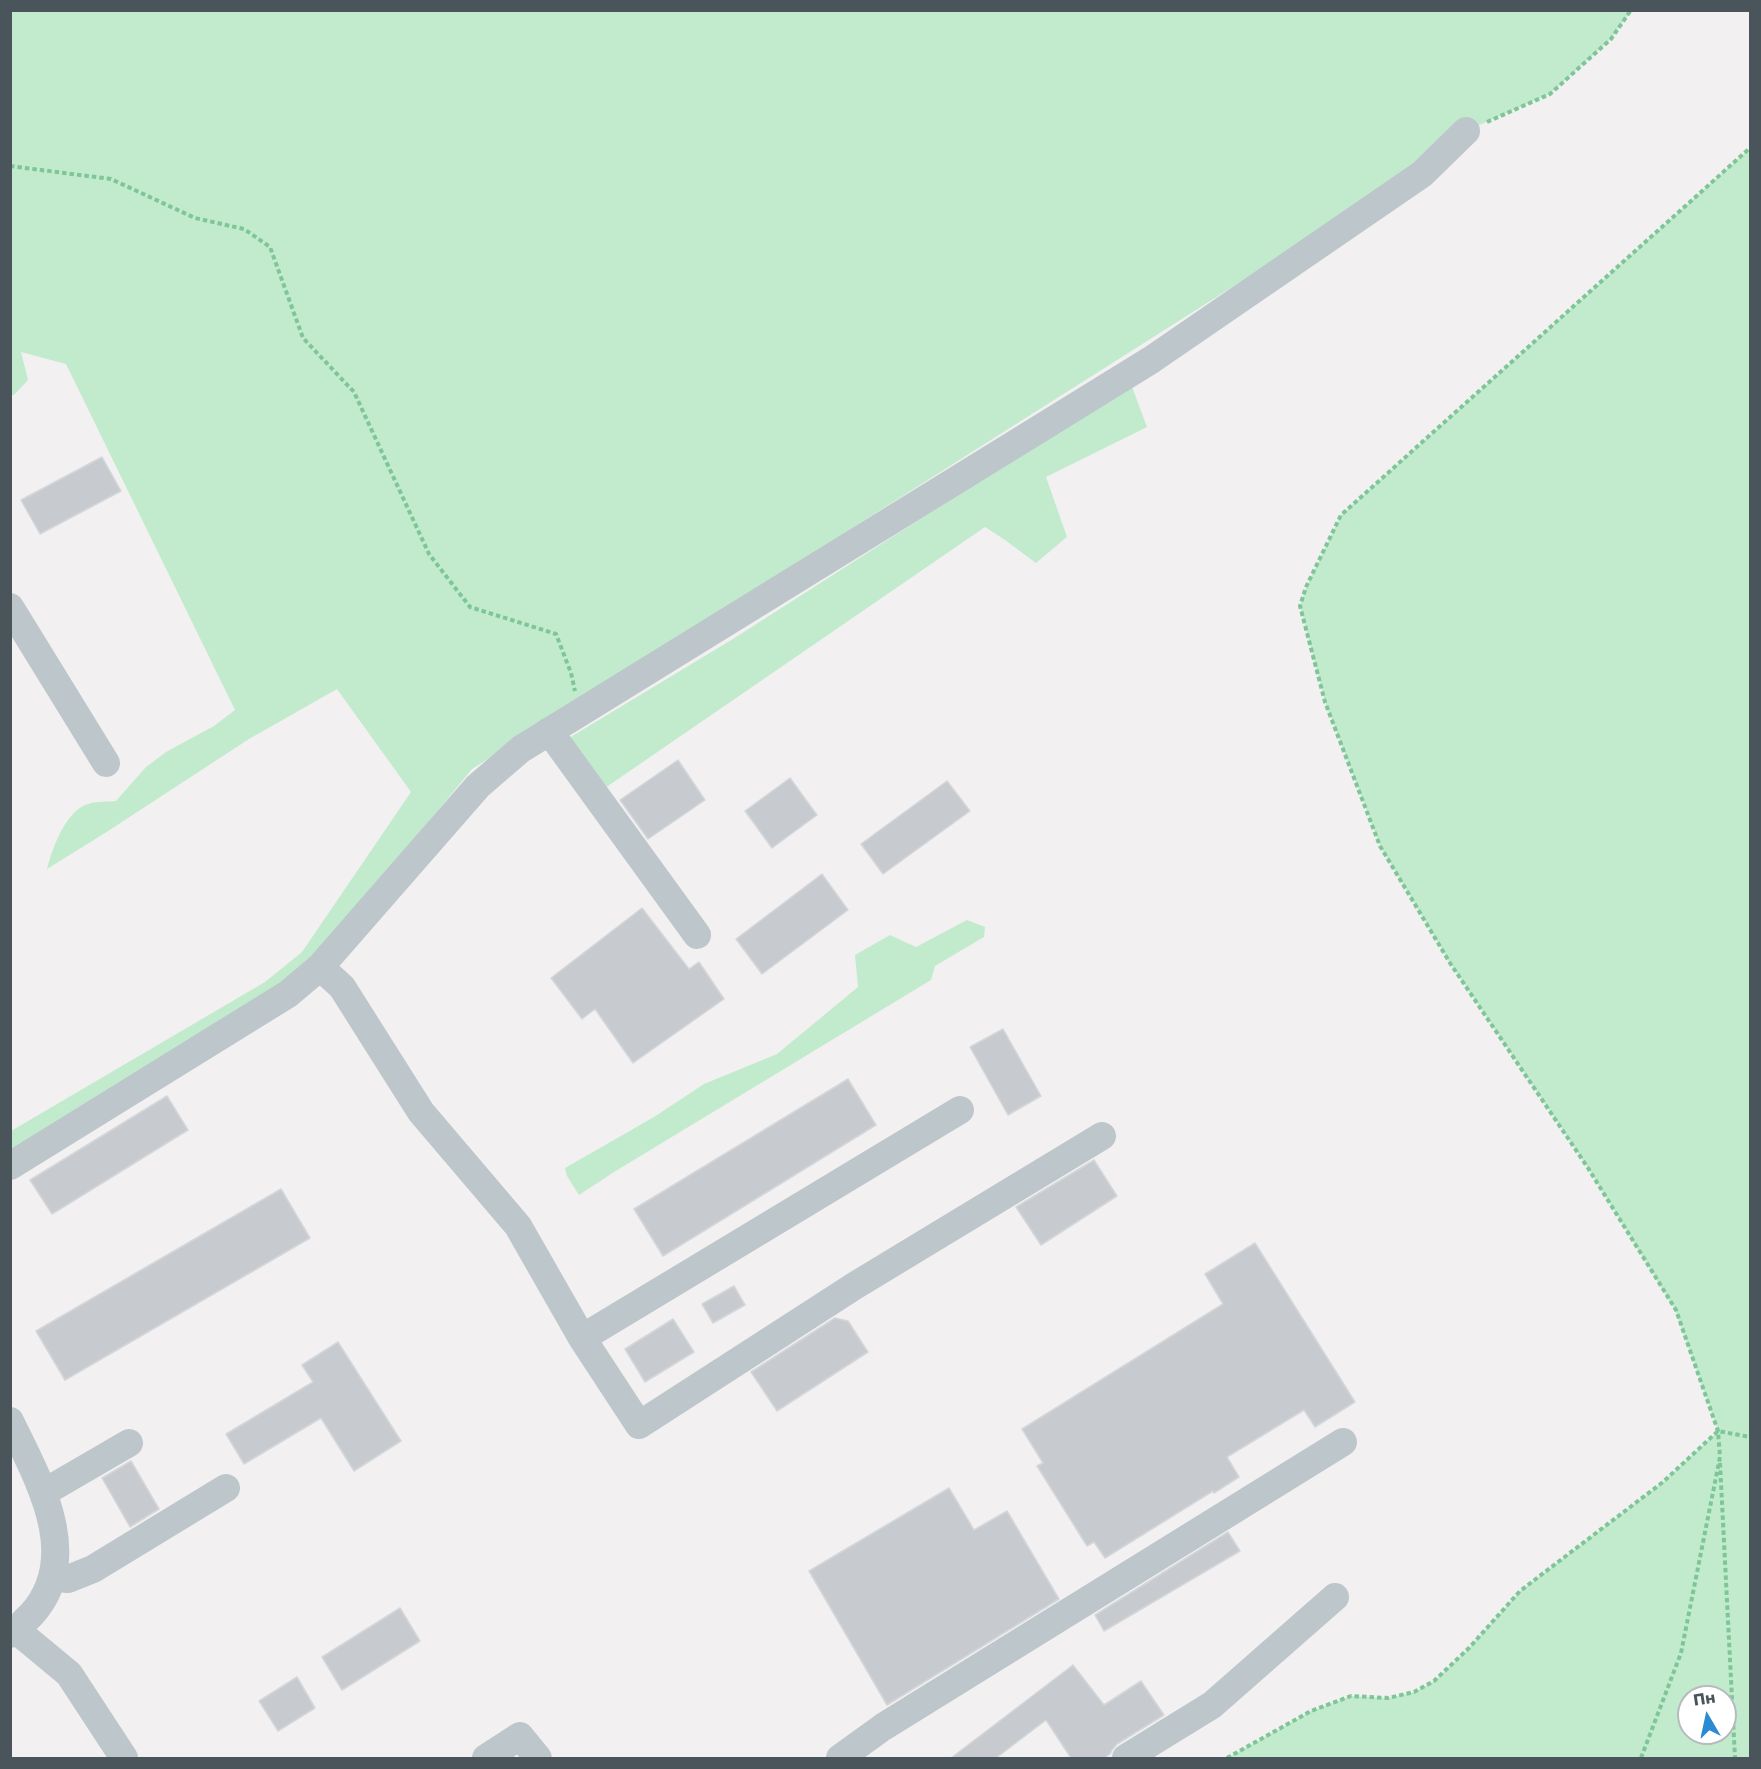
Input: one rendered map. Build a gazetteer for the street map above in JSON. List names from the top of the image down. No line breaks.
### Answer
{"north":"top"}
